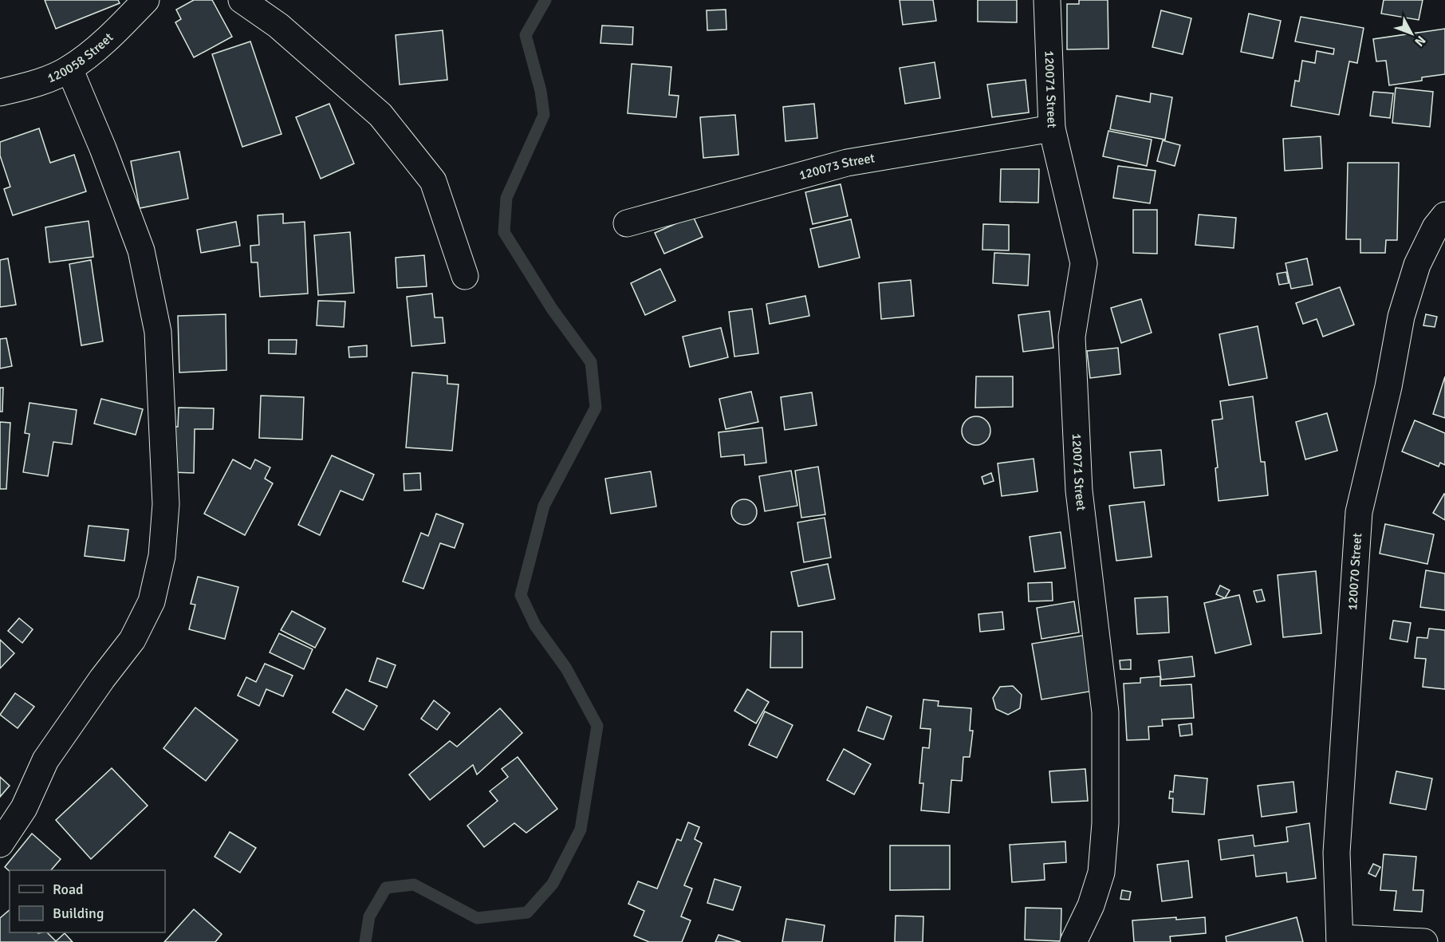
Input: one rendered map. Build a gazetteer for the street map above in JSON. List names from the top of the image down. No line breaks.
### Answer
{"streets":{"street":["120058 Street","120071 Street","120073 Street","120070 Street"]},"crossings":[["120071 Street","120073 Street"]],"legend":["Road","Building"],"north":"bottom right"}
